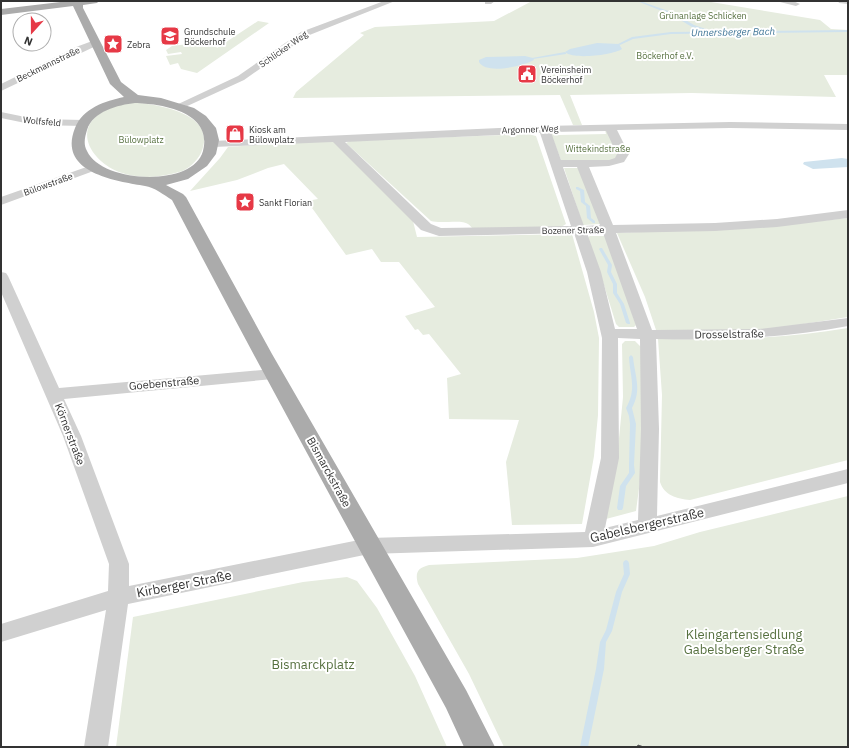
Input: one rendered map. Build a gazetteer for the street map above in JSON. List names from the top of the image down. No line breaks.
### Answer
{"streets":{"main road":["Bismarckstraße"],"street":["Schlicker Weg","Beckmannstraße","Wolfsfeld","Argonner Weg","Bülowstraße","Bozener Straße","Drosselstraße","Goebenstraße","Körnerstraße","Gabelsbergerstraße","Kirberger Straße"]},"crossings":[["Schlicker Weg","Wolfsfeld"],["Schlicker Weg","Argonner Weg"],["Schlicker Weg","Bülowstraße"],["Wolfsfeld","Argonner Weg"],["Wolfsfeld","Bülowstraße"],["Argonner Weg","Bülowstraße"],["Argonner Weg","Bozener Straße"],["Goebenstraße","Körnerstraße"],["Goebenstraße","Bismarckstraße"],["Körnerstraße","Kirberger Straße"],["Bismarckstraße","Gabelsbergerstraße"],["Bismarckstraße","Kirberger Straße"],["Gabelsbergerstraße","Kirberger Straße"]],"water":["Unnersberger Bach"],"parks":["Grünanlage Schlicken","Böckerhof e.V.","Bülowplatz","Wittekindstraße","Kleingartensiedlung Gabelsberger Straße","Bismarckplatz"],"places":{"school or university":["Grundschule Böckerhof"],"place":["Zebra","Sankt Florian"],"public building":["Vereinsheim Böckerhof"],"shop":["Kiosk am Bülowplatz"]},"north":"bottom"}
